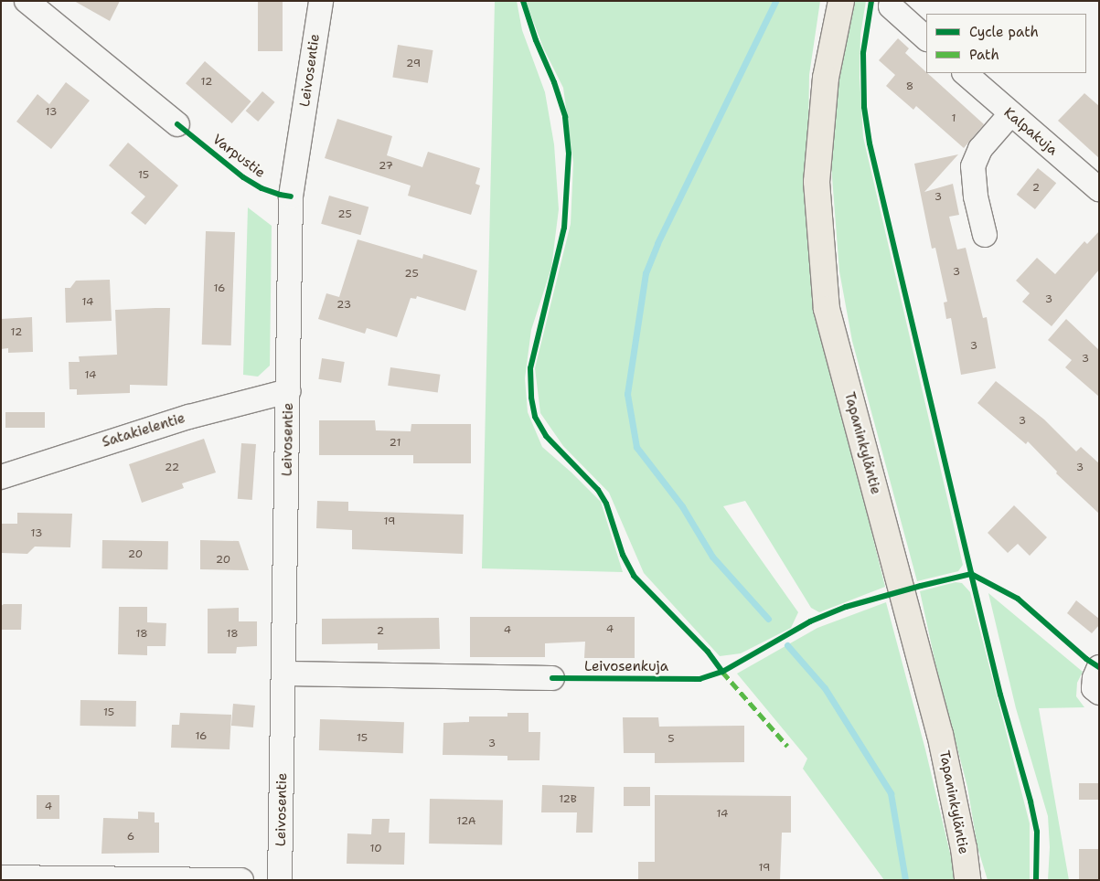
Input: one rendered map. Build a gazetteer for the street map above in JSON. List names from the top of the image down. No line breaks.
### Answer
{"streets":{"main road":["Tapaninkyläntie"],"street":["Leivosentie","Kalpakuja","Satakielentie"],"cycle path":["Varpustie","Leivosenkuja"]},"crossings":[["Leivosentie","Satakielentie"]],"house_numbers":["29","12","8","13","1","27","15","2","3","25","3","25","16","3","14","23","12","3","3","14","3","21","22","3","19","13","20","20","4","4","2","18","18","15","16","15","5","3","12B","4","14","12A","6","10","19"],"legend":["Cycle path","Path"]}
